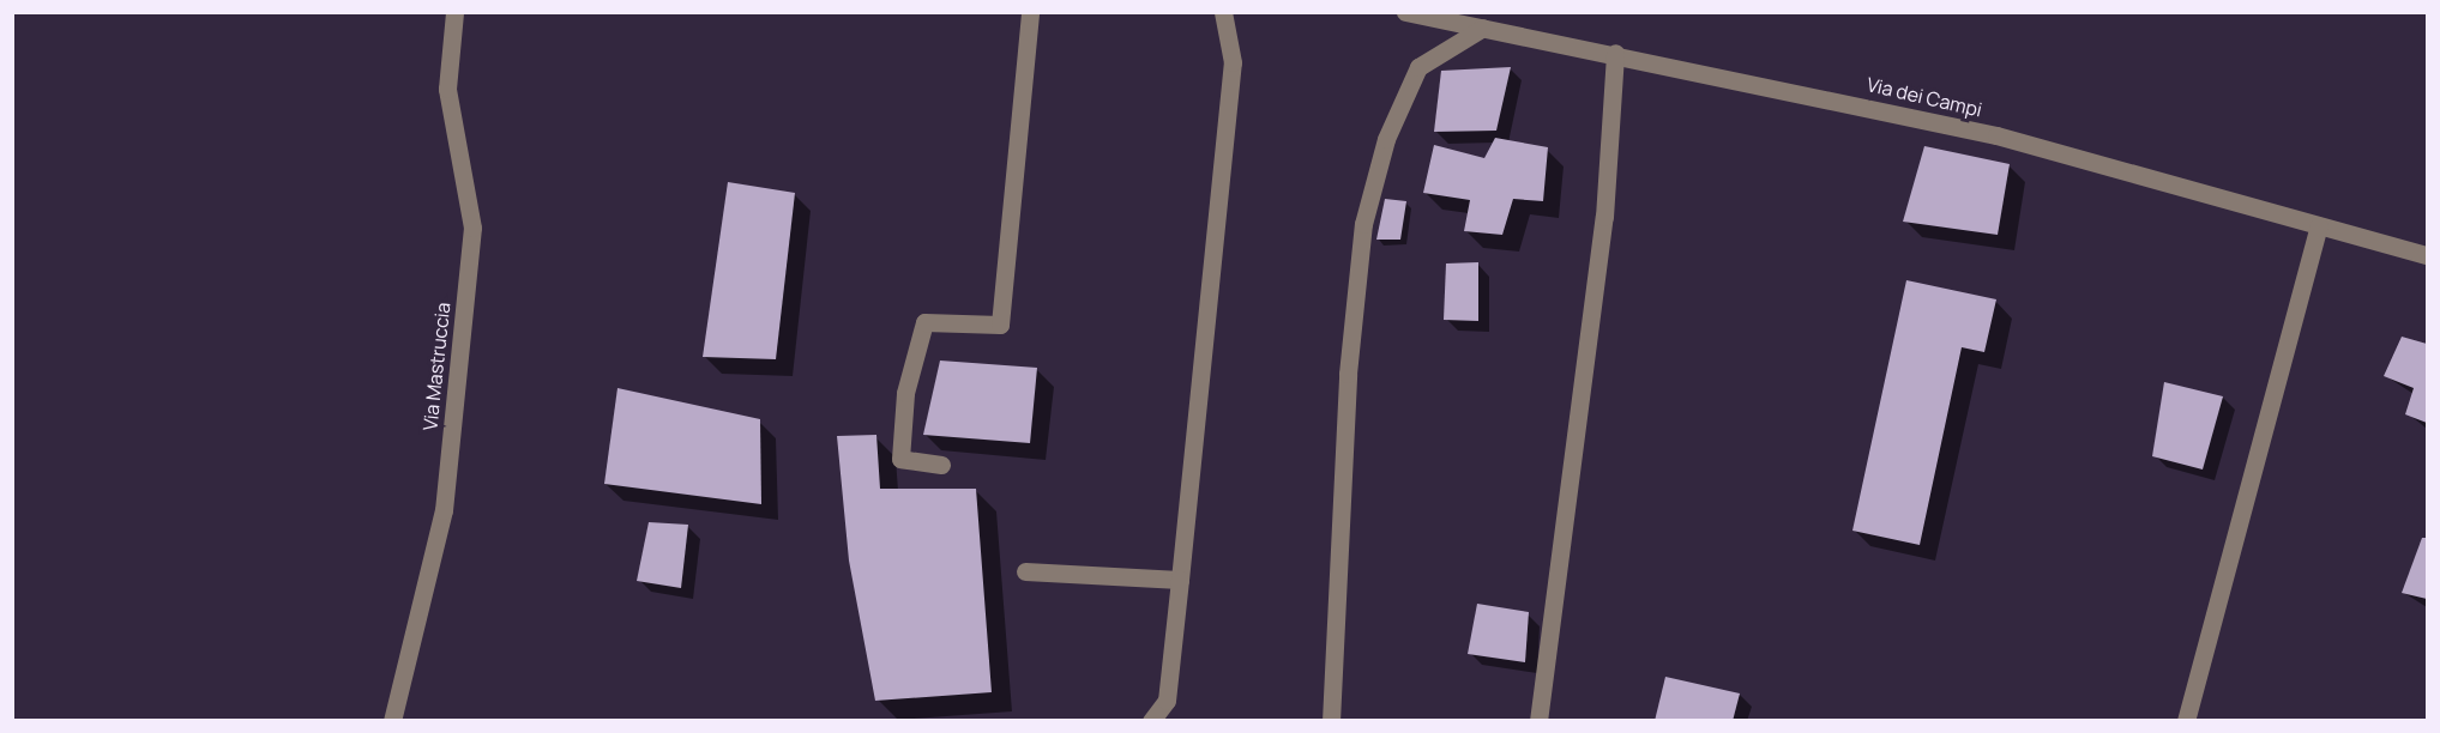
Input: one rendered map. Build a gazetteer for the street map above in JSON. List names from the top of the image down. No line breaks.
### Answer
{"streets":{"street":["Via dei Campi","Via Mastruccia"]}}
